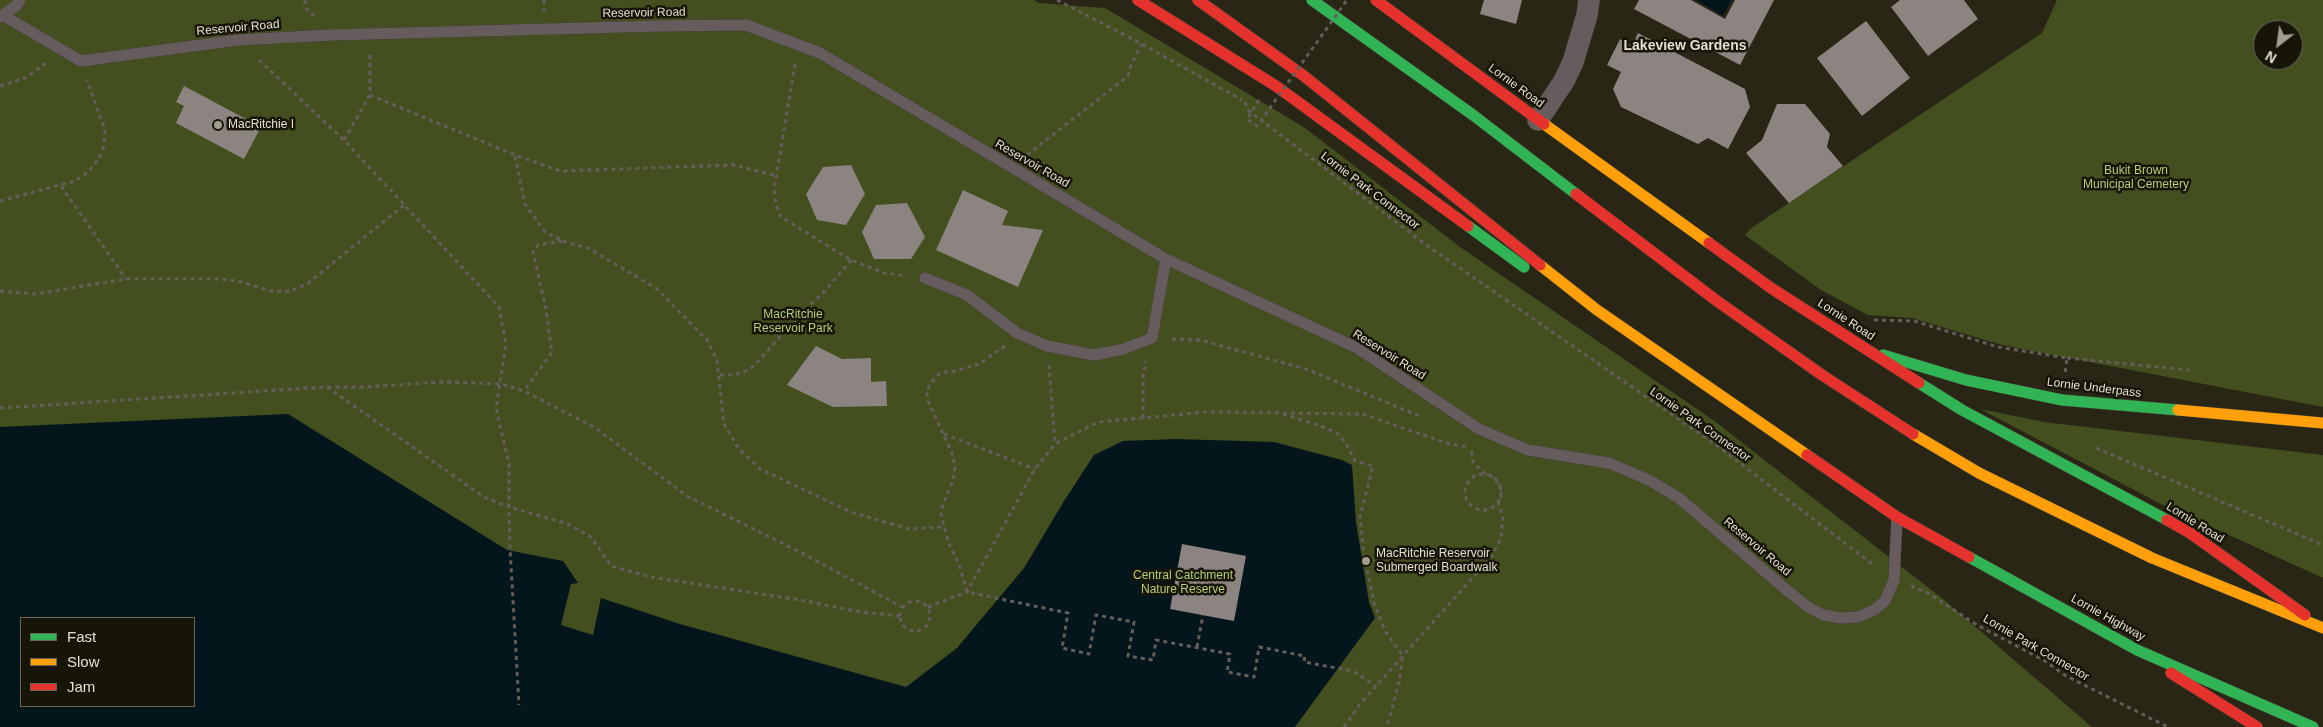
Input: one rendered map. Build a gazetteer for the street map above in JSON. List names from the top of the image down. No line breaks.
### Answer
{"streets":{"main road":["Lornie Road","Lornie Underpass","Lornie Highway"],"lane":["Reservoir Road"],"path":["Lornie Park Connector"]},"crossings":[["Reservoir Road","Lornie Park Connector"],["Reservoir Road","Lornie Highway"],["Lornie Road","Lornie Underpass"]],"districts":["Lakeview Gardens"],"parks":["Bukit Brown Municipal Cemetery","MacRitchie Reservoir Park","Central Catchment Nature Reserve"],"places":["MacRitchie I","MacRitchie Reservoir Submerged Boardwalk"],"legend":["Fast","Slow","Jam"],"north":"bottom left"}
